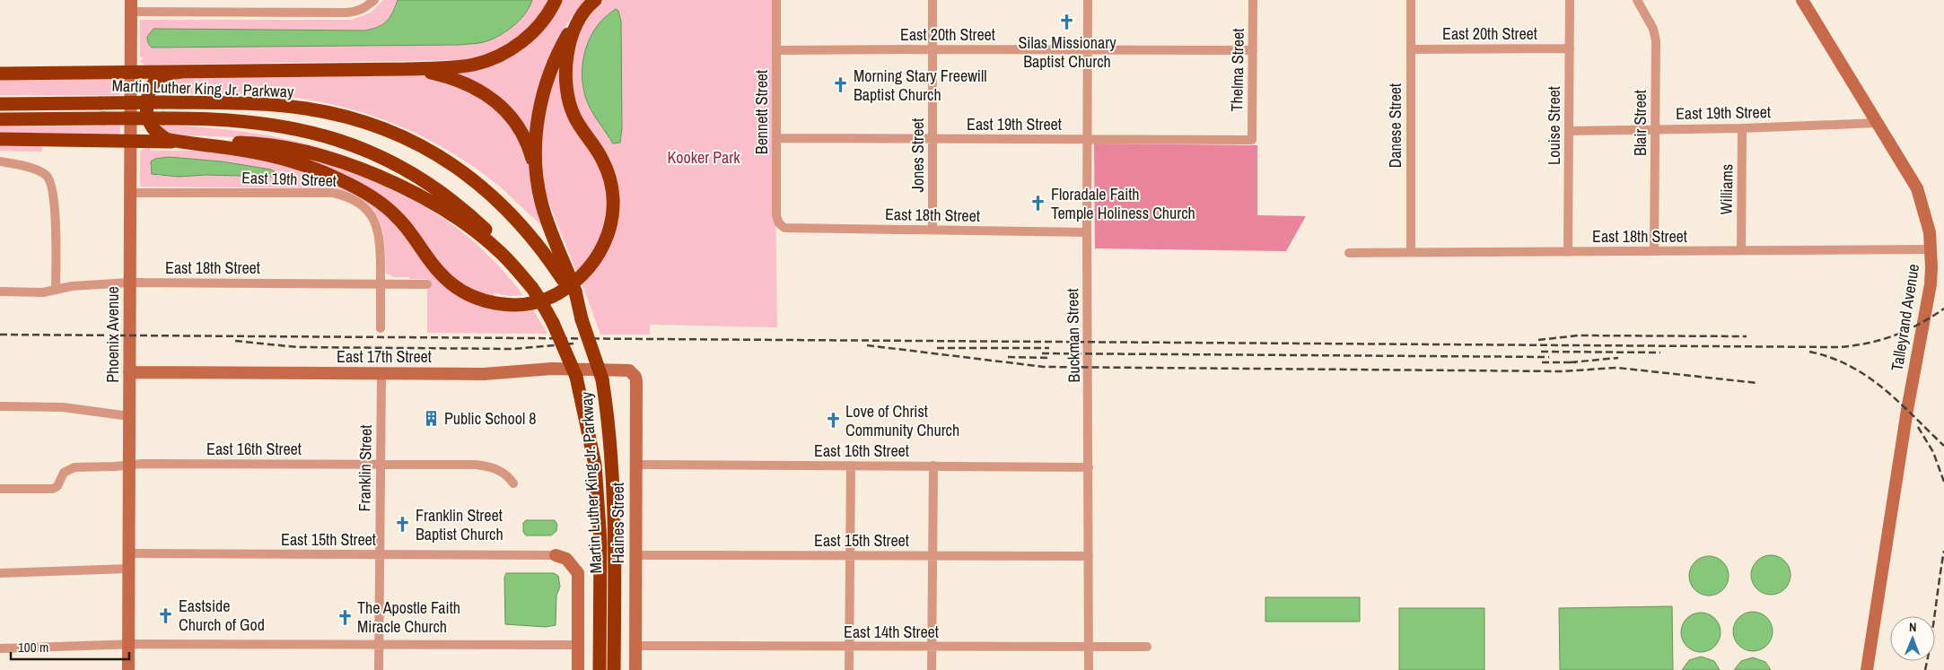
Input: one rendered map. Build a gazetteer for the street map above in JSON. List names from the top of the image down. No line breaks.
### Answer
{"streets":{"highway":["Martin Luther King Jr. Parkway"],"street":["East 20th Street","Thelma Street","Bennett Street","East 19th Street","Blair Street","Danese Street","Louise Street","Jones Street","Williams","East 18th Street","Talleyrand Avenue","Phoenix Avenue","Buckman Street","East 17th Street","East 16th Street","Franklin Street","Haines Street","East 15th Street","East 14th Street"]},"crossings":[["East 20th Street","Thelma Street"],["East 20th Street","Bennett Street"],["East 20th Street","Danese Street"],["East 20th Street","Louise Street"],["East 20th Street","Jones Street"],["East 20th Street","Buckman Street"],["Thelma Street","East 19th Street"],["Bennett Street","East 19th Street"],["Bennett Street","East 18th Street"],["East 19th Street","Blair Street"],["East 19th Street","Louise Street"],["East 19th Street","Jones Street"],["East 19th Street","Williams"],["East 19th Street","East 18th Street"],["East 19th Street","Talleyrand Avenue"],["East 19th Street","Phoenix Avenue"],["East 19th Street","Buckman Street"],["Blair Street","East 18th Street"],["Danese Street","East 18th Street"],["Louise Street","East 18th Street"],["Jones Street","East 18th Street"],["Williams","East 18th Street"],["East 18th Street","Talleyrand Avenue"],["East 18th Street","Phoenix Avenue"],["East 18th Street","Buckman Street"],["Phoenix Avenue","East 17th Street"],["Phoenix Avenue","East 16th Street"],["Phoenix Avenue","East 15th Street"],["Buckman Street","East 16th Street"],["Buckman Street","East 15th Street"],["Buckman Street","East 14th Street"],["East 17th Street","Franklin Street"],["East 17th Street","Haines Street"],["East 16th Street","Franklin Street"],["East 16th Street","Haines Street"],["Franklin Street","East 15th Street"],["Haines Street","East 15th Street"],["Haines Street","East 14th Street"]],"parks":["Kooker Park"],"places":{"church":["Silas Missionary Baptist Church","Morning Stary Freewill Baptist Church","Floradale Faith Temple Holiness Church","Love of Christ Community Church","Franklin Street Baptist Church","Eastside Church of God","The Apostle Faith Miracle Church"],"building":["Public School 8"]},"scale_bar":"100 m","north":"top"}
